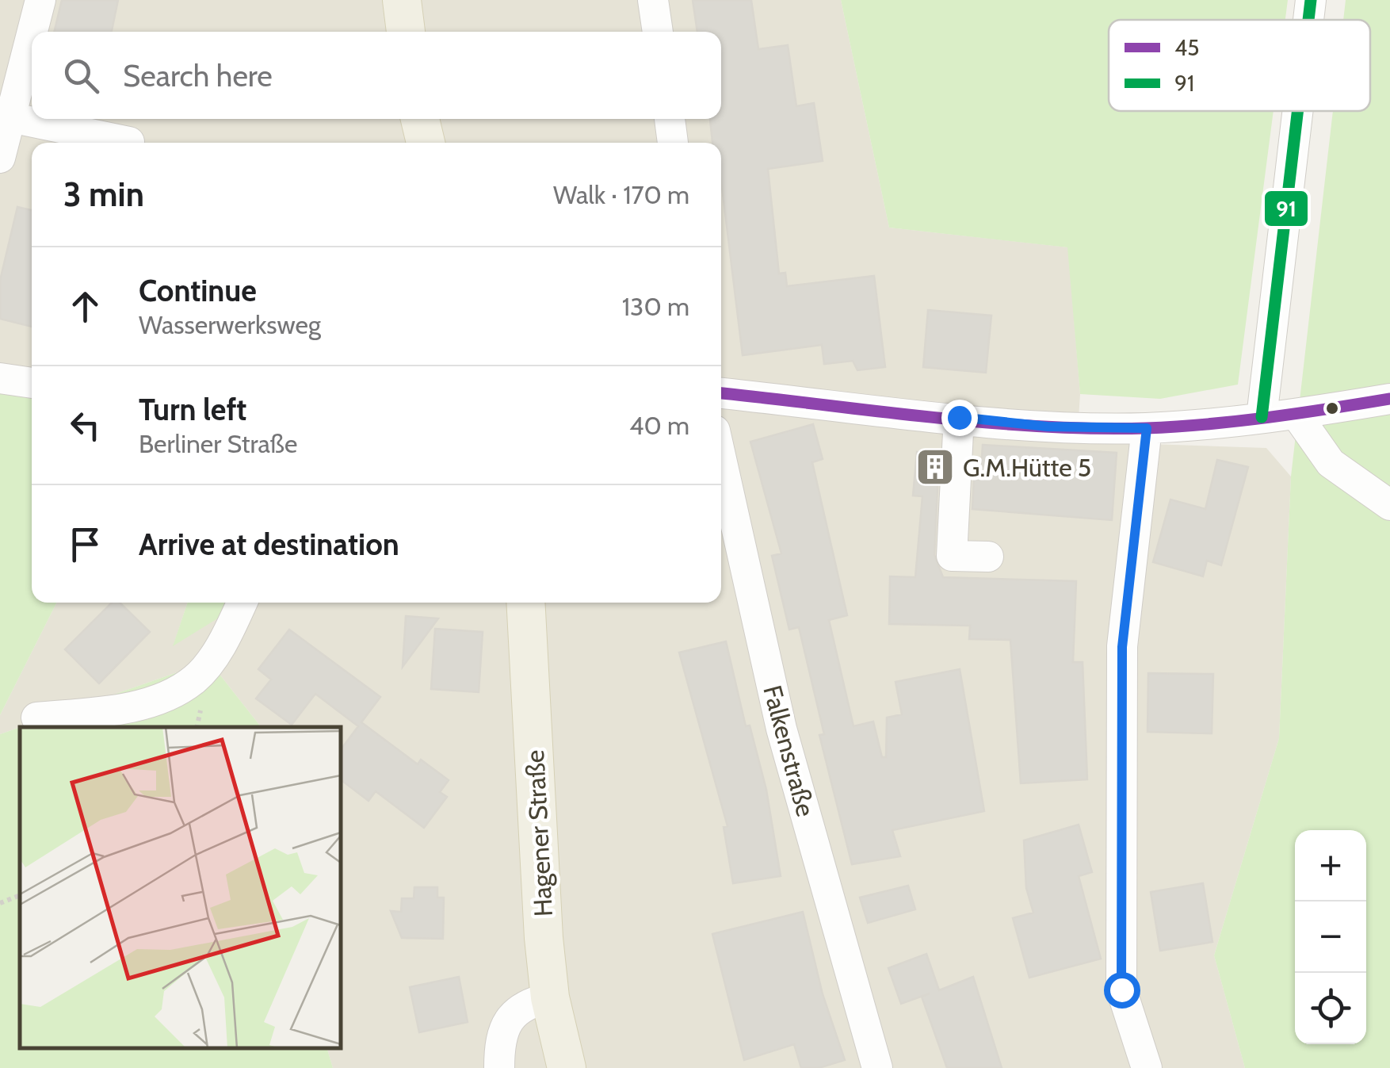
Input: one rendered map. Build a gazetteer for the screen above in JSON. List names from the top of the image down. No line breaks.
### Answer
{"streets":{"main road":["Hagener Straße"],"street":["Falkenstraße"]},"places":{"building":["G.M.Hütte 5"]},"lines":["transit line 91","transit line 45"],"legend":["45","91"],"page":{"search":"Search here","heading":["3 min","Walk · 170 m"],"list":[["Continue","Wasserwerksweg","130 m"],["Turn left","Berliner Straße","40 m"],"Arrive at destination"],"map_buttons":["+","−"]}}
